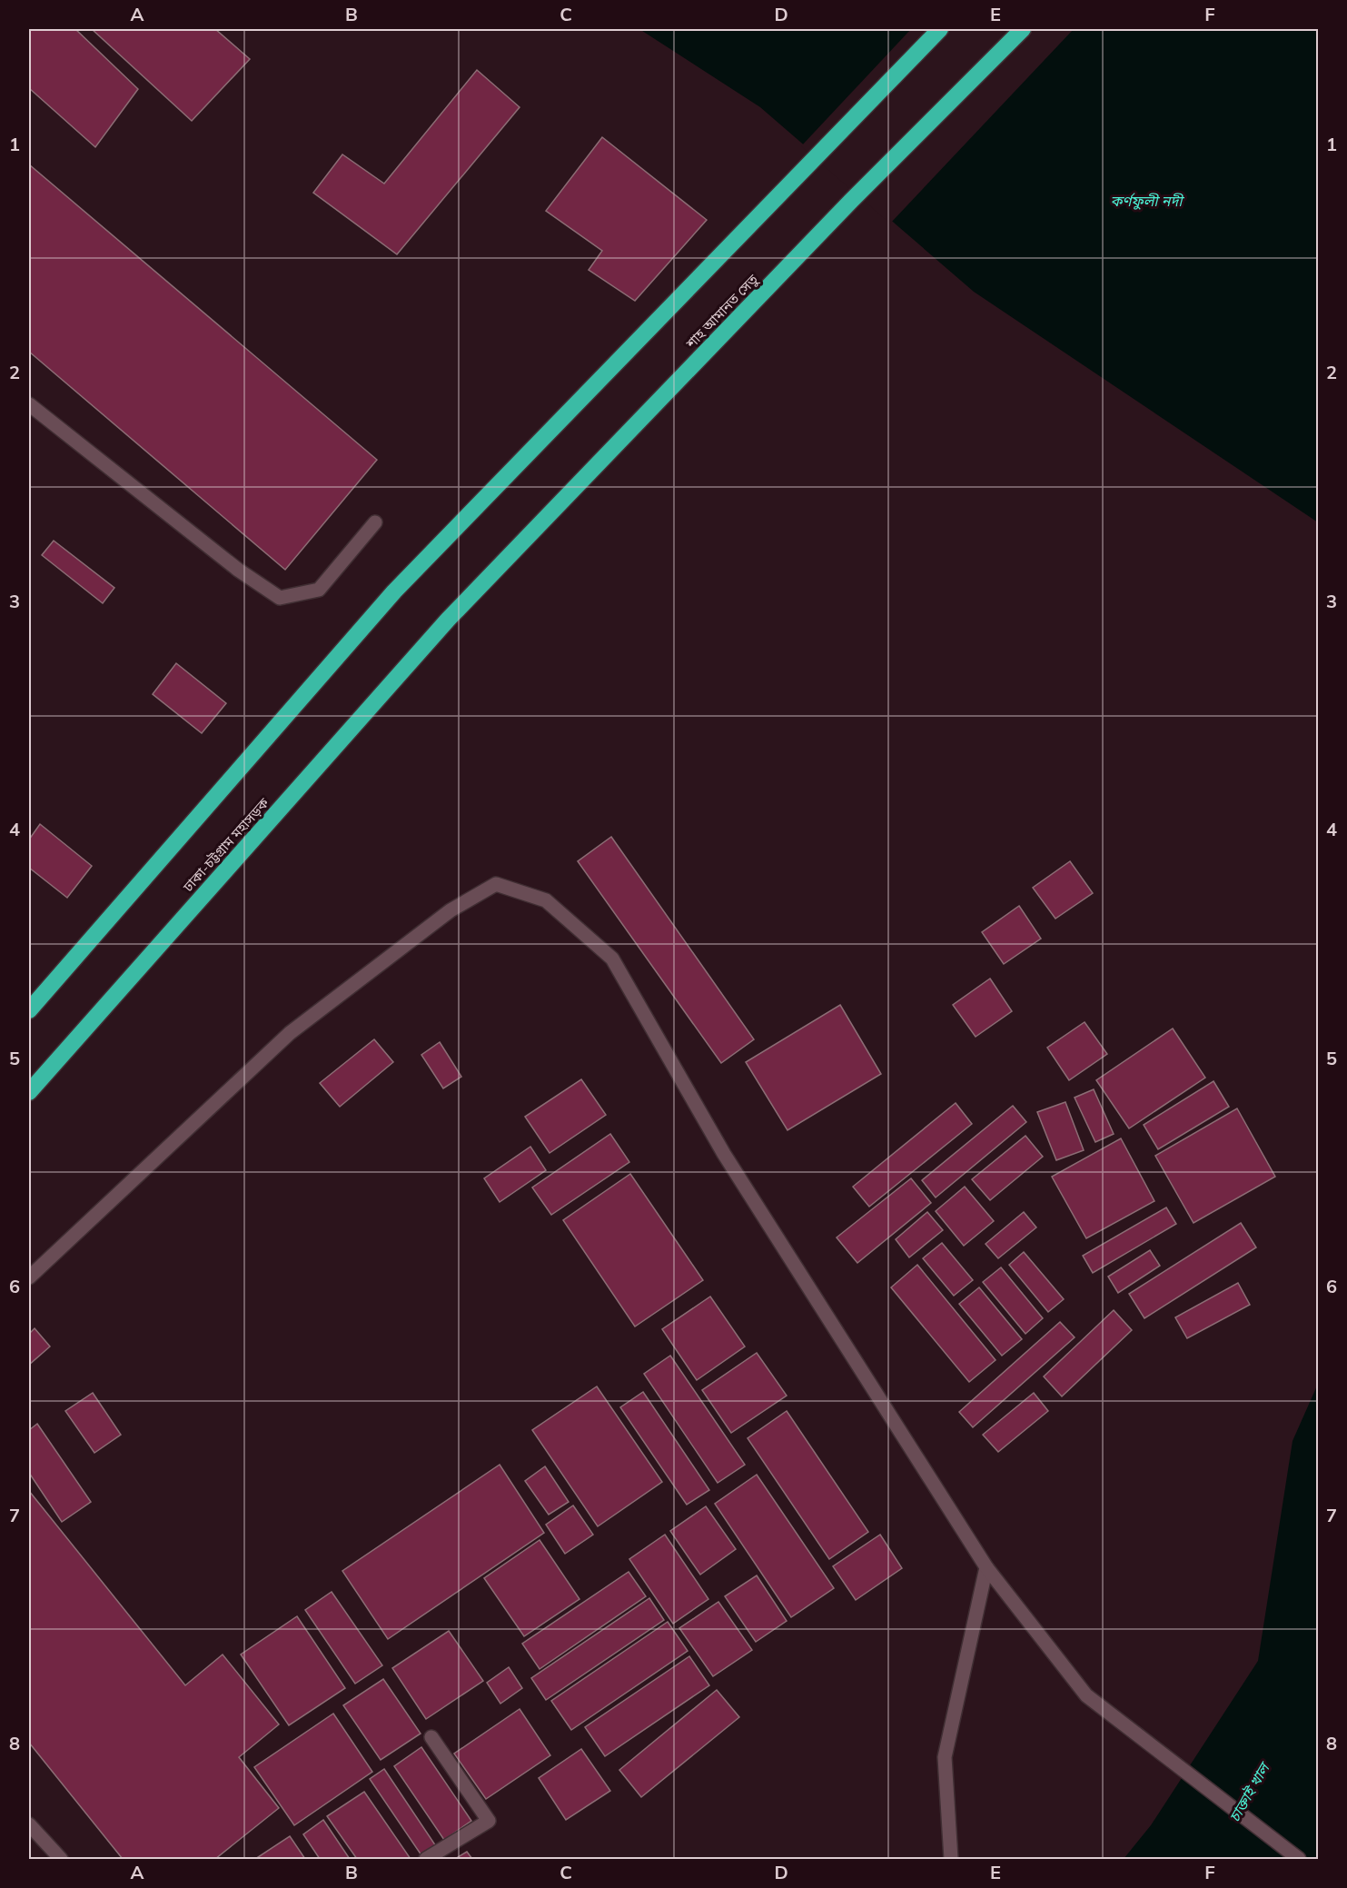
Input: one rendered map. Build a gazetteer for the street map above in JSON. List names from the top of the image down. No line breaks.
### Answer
{"streets":{"highway":["শাহ আমানত সেতু","ঢাকা-চট্টগ্রাম মহাসড়ক"]},"crossings":[["শাহ আমানত সেতু","ঢাকা-চট্টগ্রাম মহাসড়ক"]],"water":["কর্ণফুলী নদী","চাক্তাই খাল"],"grid":{"columns":["A","B","C","D","E","F"],"rows":["1","2","3","4","5","6","7","8"]}}
